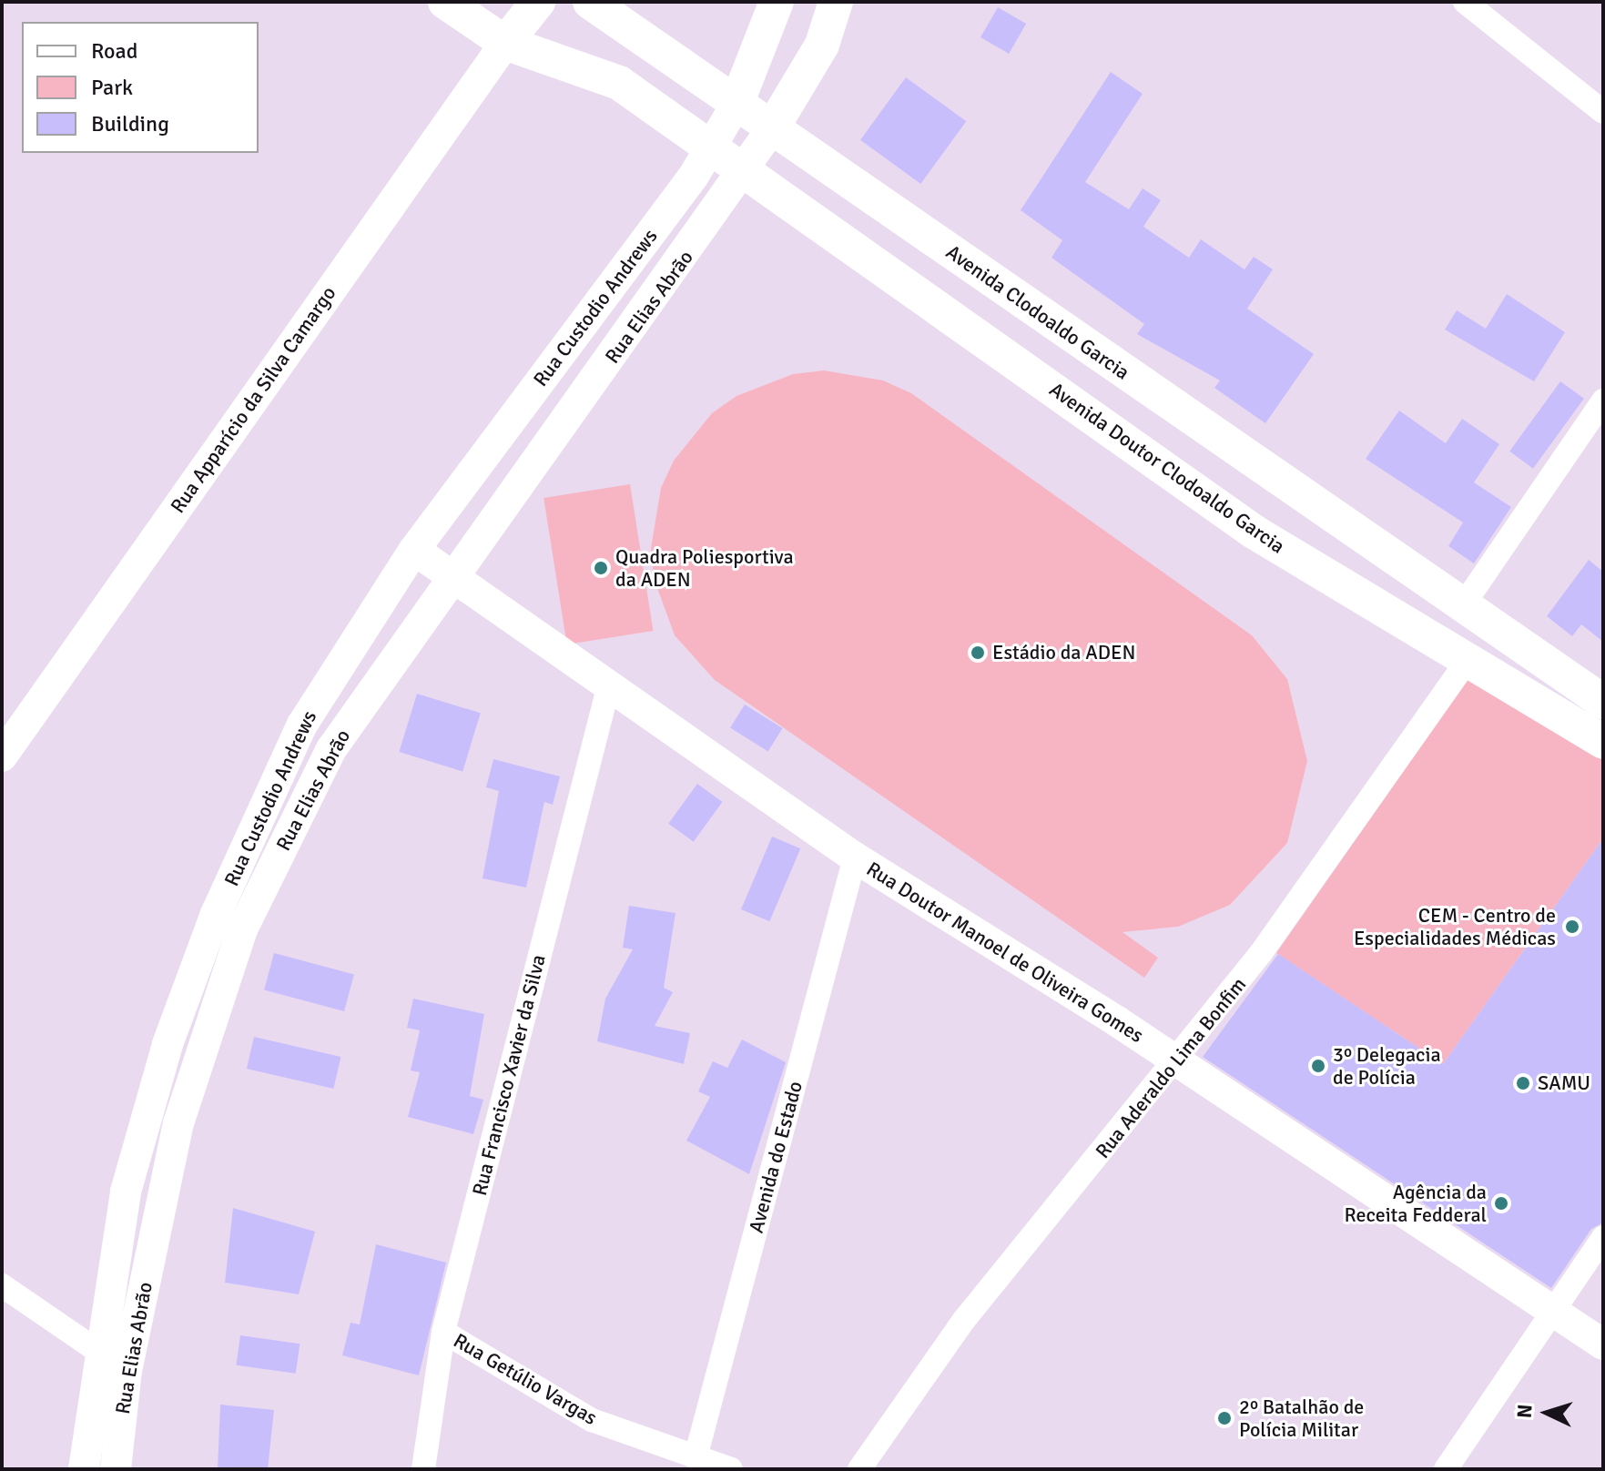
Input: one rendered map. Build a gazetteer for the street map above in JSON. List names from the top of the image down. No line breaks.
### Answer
{"streets":{"main road":["Avenida Clodoaldo Garcia","Avenida Doutor Clodoaldo Garcia"],"street":["Rua Elias Abrão","Rua Custodio Andrews","Rua Apparício da Silva Camargo","Rua Doutor Manoel de Oliveira Gomes","Rua Aderaldo Lima Bonfim","Rua Francisco Xavier da Silva","Avenida do Estado","Rua Getúlio Vargas"]},"crossings":[["Rua Elias Abrão","Avenida Clodoaldo Garcia"],["Rua Elias Abrão","Avenida Doutor Clodoaldo Garcia"],["Rua Elias Abrão","Rua Doutor Manoel de Oliveira Gomes"],["Rua Custodio Andrews","Avenida Clodoaldo Garcia"],["Rua Custodio Andrews","Avenida Doutor Clodoaldo Garcia"],["Rua Custodio Andrews","Rua Doutor Manoel de Oliveira Gomes"],["Rua Apparício da Silva Camargo","Avenida Doutor Clodoaldo Garcia"],["Avenida Doutor Clodoaldo Garcia","Rua Aderaldo Lima Bonfim"],["Rua Doutor Manoel de Oliveira Gomes","Rua Aderaldo Lima Bonfim"],["Rua Doutor Manoel de Oliveira Gomes","Rua Francisco Xavier da Silva"],["Rua Doutor Manoel de Oliveira Gomes","Avenida do Estado"],["Rua Francisco Xavier da Silva","Rua Getúlio Vargas"],["Avenida do Estado","Rua Getúlio Vargas"]],"places":["Quadra Poliesportiva da ADEN","Estádio da ADEN","CEM - Centro de Especialidades Médicas","3º Delegacia de Polícia","SAMU","Agência da Receita Fedderal","2º Batalhão de Polícia Militar"],"legend":["Road","Park","Building"],"north":"left"}
